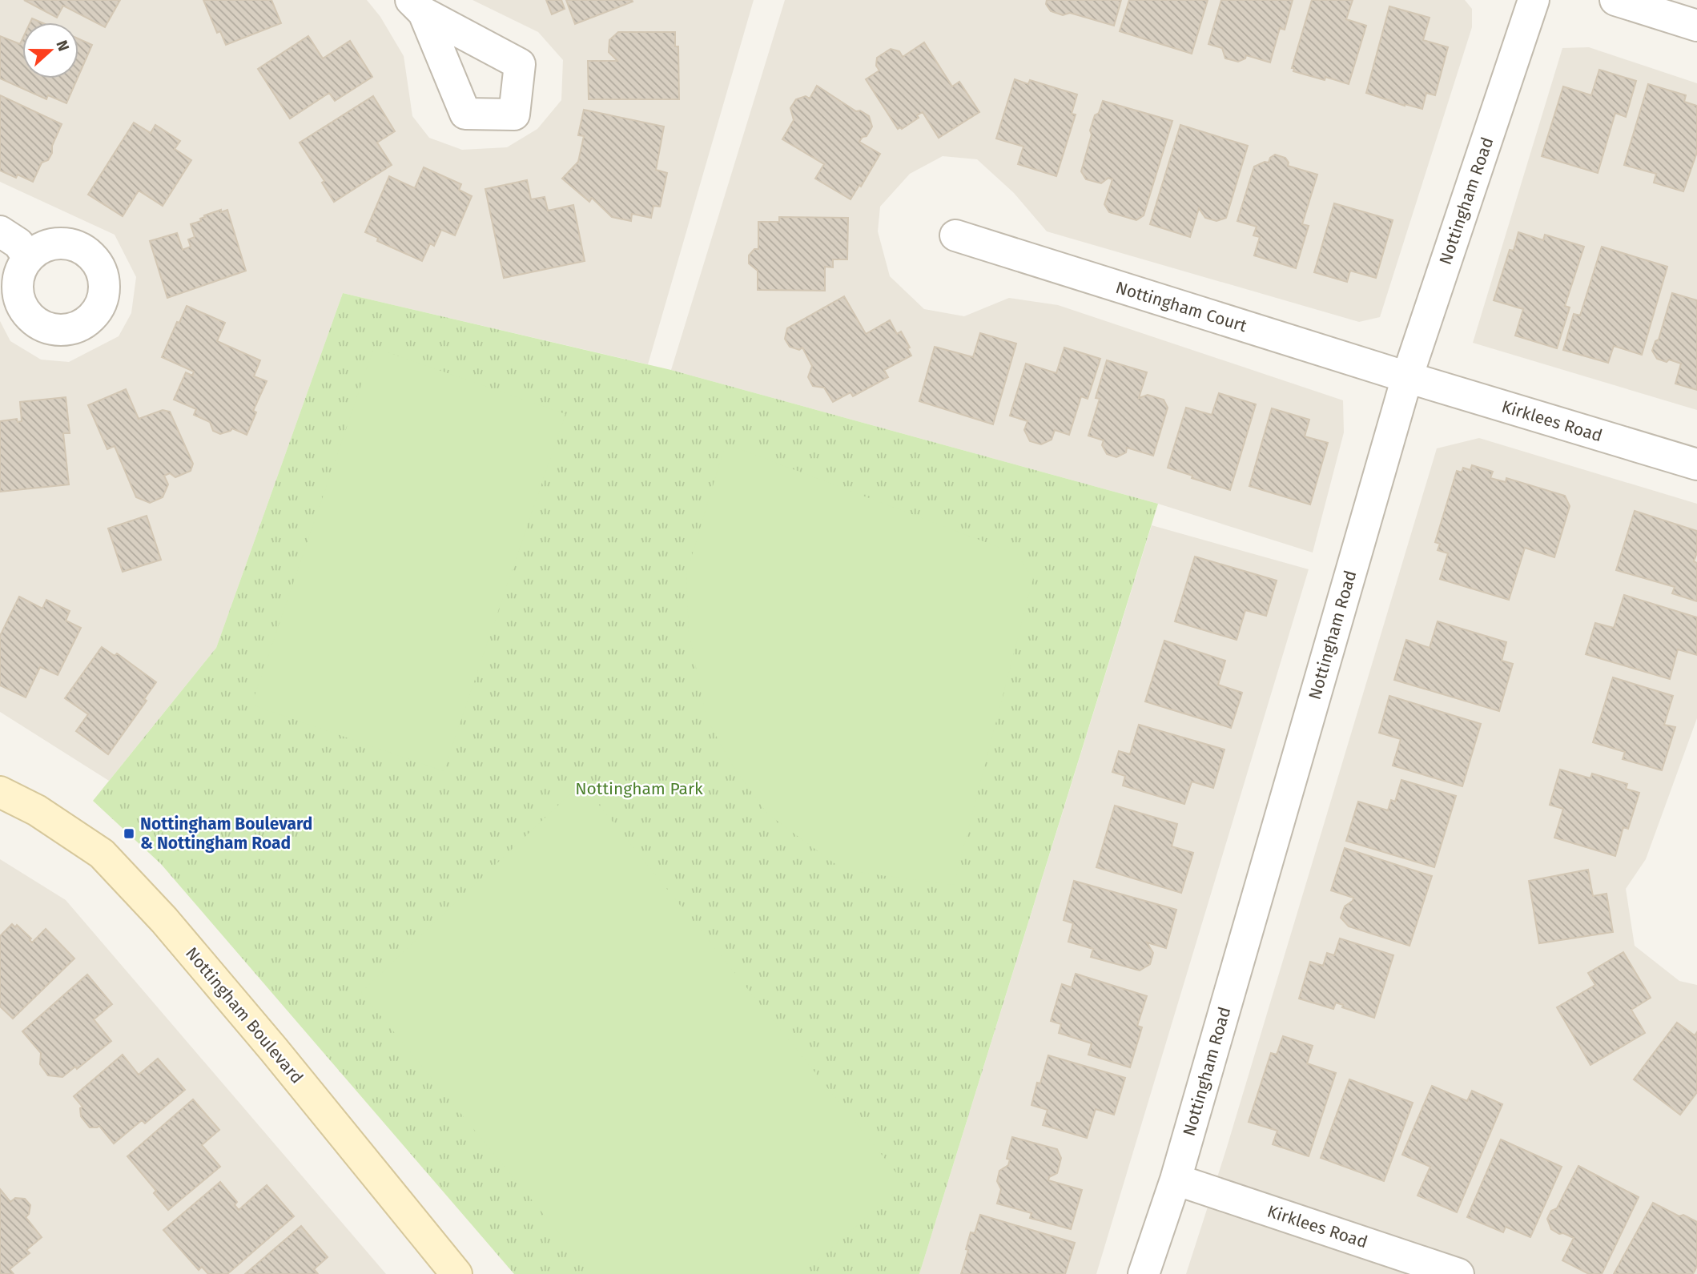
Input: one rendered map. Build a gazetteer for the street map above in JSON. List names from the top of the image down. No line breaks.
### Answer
{"streets":{"street":["Nottingham Road","Nottingham Court","Kirklees Road","Nottingham Boulevard"]},"crossings":[["Nottingham Road","Nottingham Court"],["Nottingham Road","Kirklees Road"],["Nottingham Court","Kirklees Road"]],"parks":["Nottingham Park"],"places":{"transit":["Nottingham Boulevard & Nottingham Road"]},"north":"right"}
